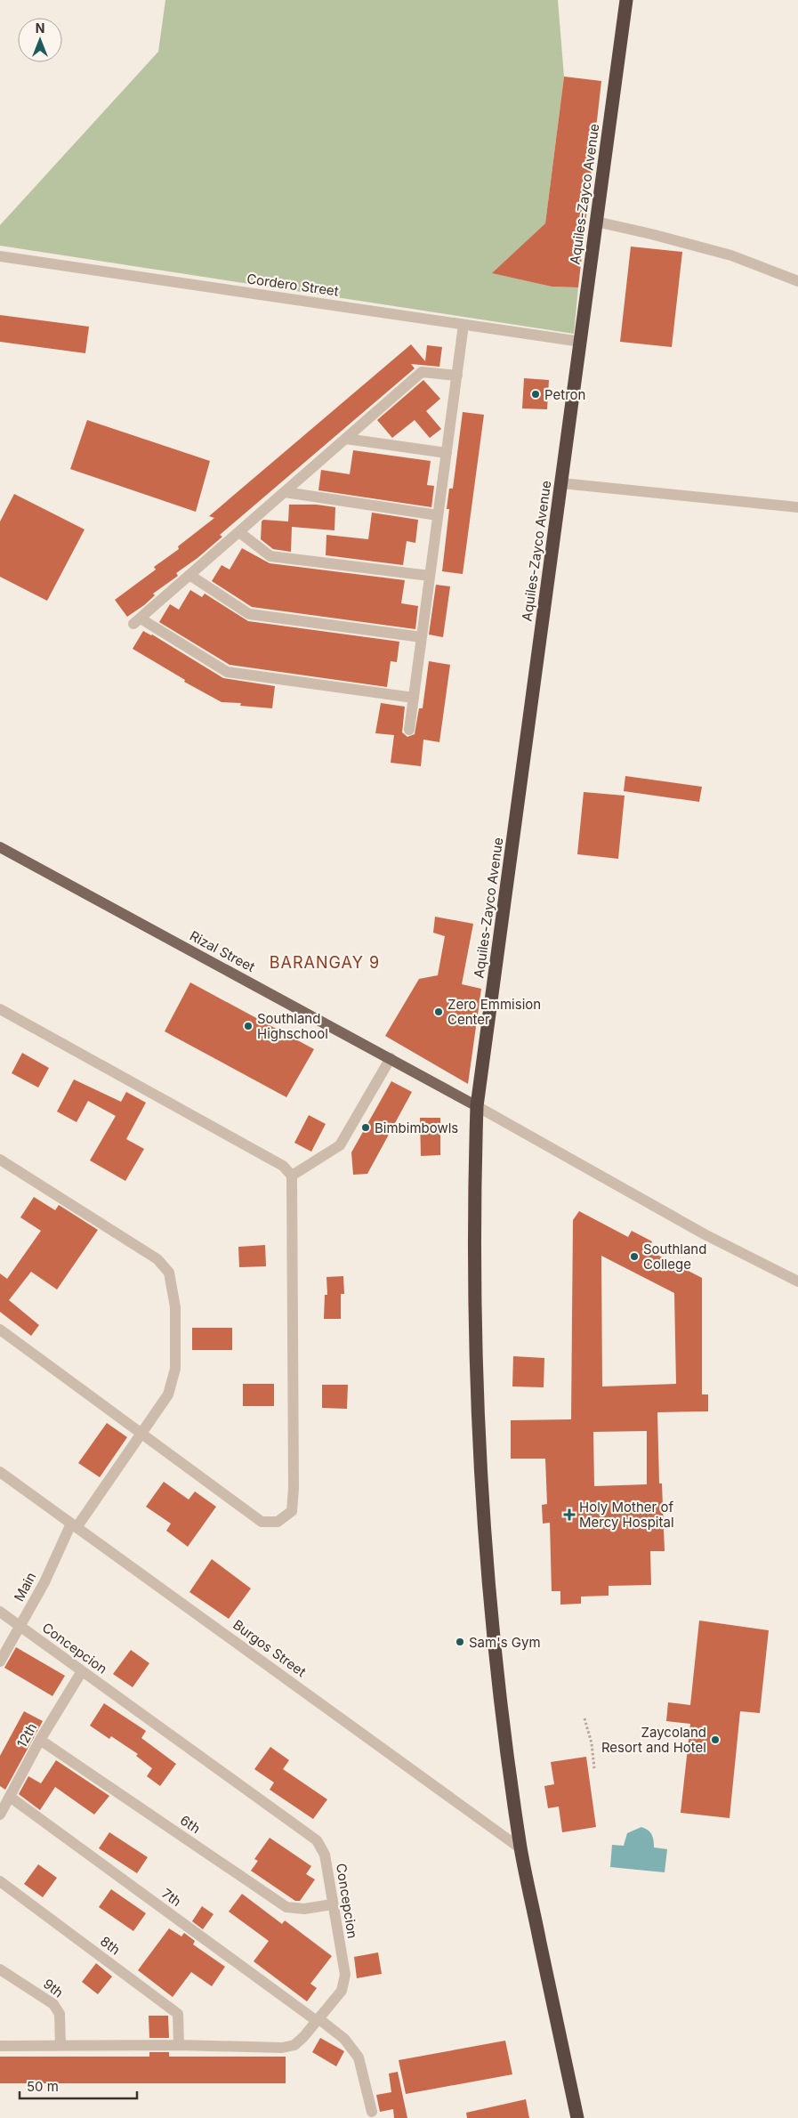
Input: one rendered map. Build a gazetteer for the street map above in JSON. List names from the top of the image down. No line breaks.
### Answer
{"streets":{"highway":["Aquiles-Zayco Avenue"],"main road":["Rizal Street"],"street":["Cordero Street","Main","Concepcion","Burgos Street","12th","6th","7th","8th","9th"]},"crossings":[["Aquiles-Zayco Avenue","Cordero Street"],["Aquiles-Zayco Avenue","Rizal Street"],["Aquiles-Zayco Avenue","Burgos Street"],["Main","Concepcion"],["Main","Burgos Street"],["Concepcion","12th"],["Concepcion","6th"],["Concepcion","7th"],["Concepcion","8th"],["Concepcion","9th"],["12th","6th"],["12th","7th"]],"districts":["BARANGAY 9"],"places":{"other":["Petron","Zero Emmision Center","Southland Highschool","Bimbimbowls","Southland College","Sam's Gym","Zaycoland Resort and Hotel"],"health":["Holy Mother of Mercy Hospital"]},"scale_bar":"50 m","north":"top"}
